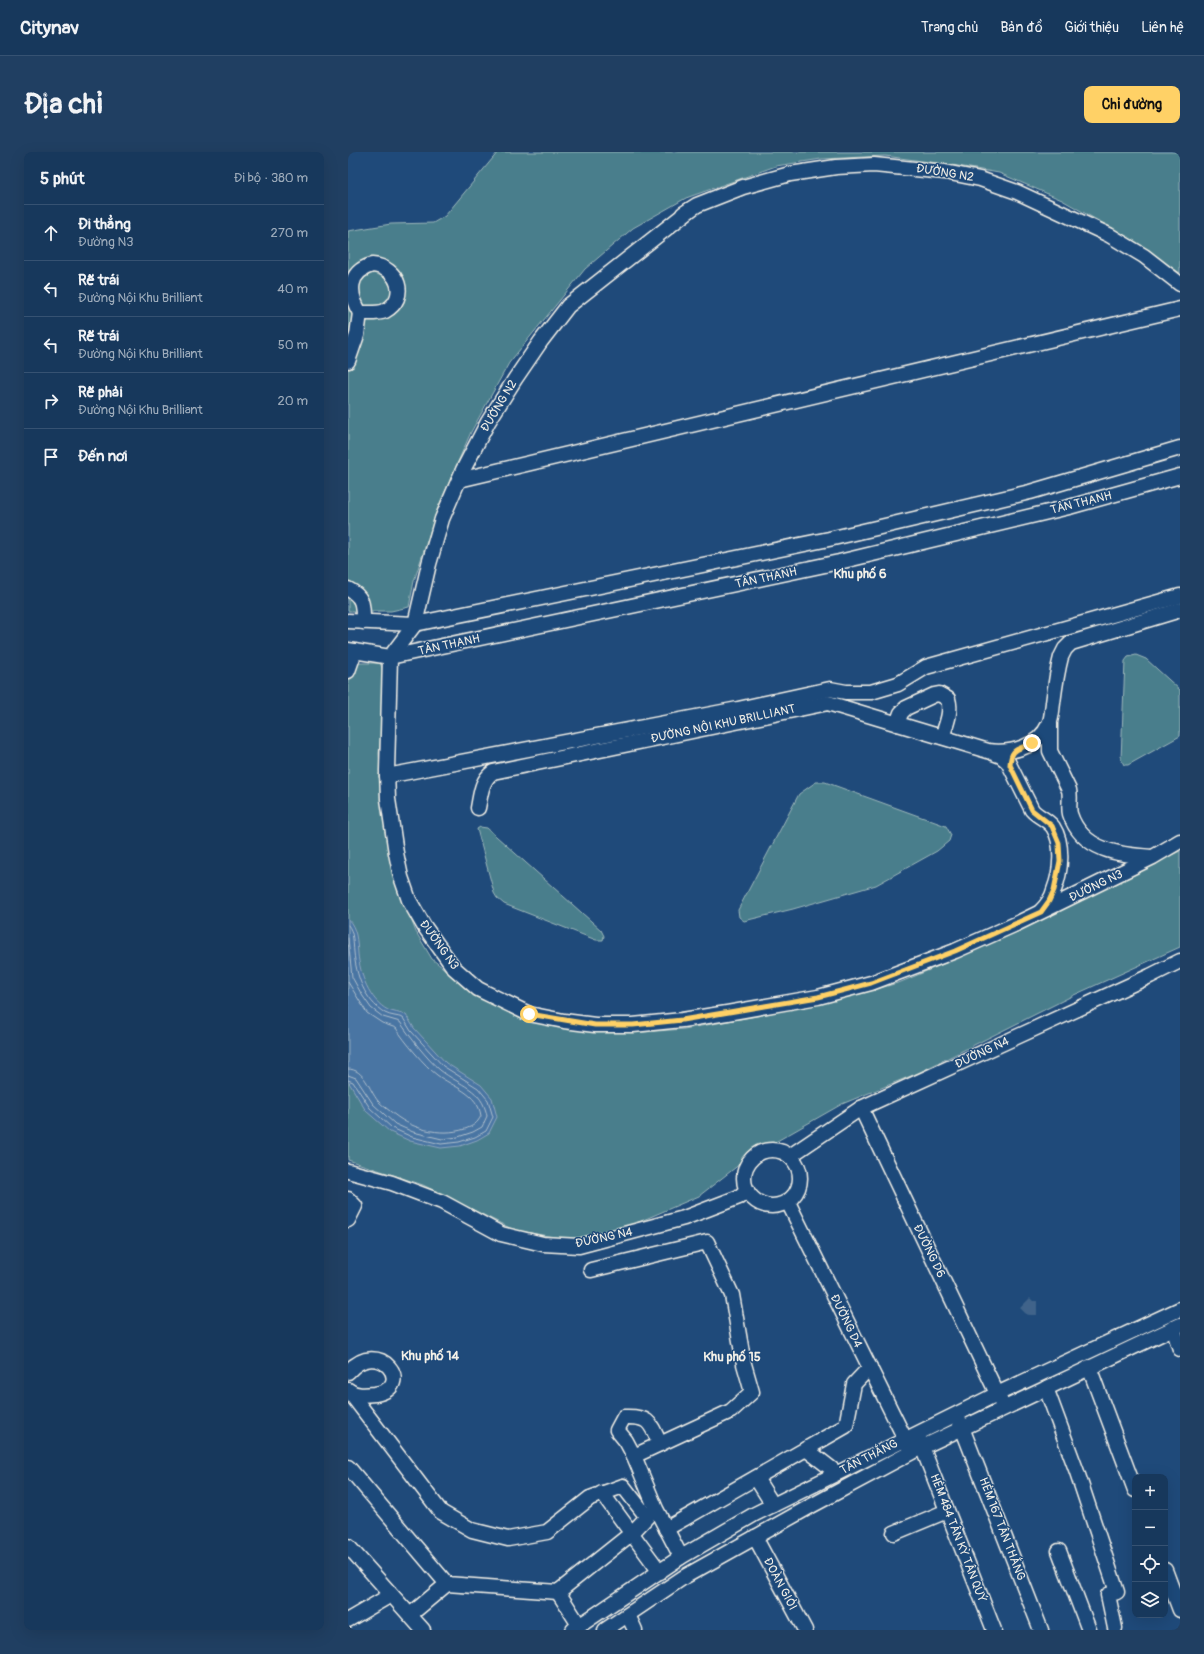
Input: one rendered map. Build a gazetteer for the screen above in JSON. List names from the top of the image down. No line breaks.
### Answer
{"streets":{"street":["ĐƯỜNG N2","TÂN THẠNH","ĐƯỜNG NỘI KHU BRILLIANT","ĐƯỜNG N3","ĐƯỜNG N4","ĐƯỜNG D6","ĐƯỜNG D4","TÂN THẮNG","HẺM 167 TÂN THẮNG","HẺM 484 TÂN KỲ TÂN QUÝ","ĐOÀN GIỎI"]},"crossings":[["ĐƯỜNG N2","TÂN THẠNH"],["ĐƯỜNG N2","ĐƯỜNG N3"],["TÂN THẠNH","ĐƯỜNG N3"],["ĐƯỜNG NỘI KHU BRILLIANT","ĐƯỜNG N3"],["ĐƯỜNG N4","ĐƯỜNG D6"],["ĐƯỜNG N4","ĐƯỜNG D4"],["ĐƯỜNG D6","TÂN THẮNG"],["ĐƯỜNG D4","TÂN THẮNG"],["ĐƯỜNG D4","HẺM 484 TÂN KỲ TÂN QUÝ"],["TÂN THẮNG","HẺM 167 TÂN THẮNG"],["TÂN THẮNG","HẺM 484 TÂN KỲ TÂN QUÝ"],["TÂN THẮNG","ĐOÀN GIỎI"]],"districts":["Khu phố 6","Khu phố 14","Khu phố 15"],"page":{"header":"Citynav","nav":["Trang chủ","Bản đồ","Giới thiệu","Liên hệ"],"buttons":"Chỉ đường","title":"Địa chỉ","heading":["5 phút","Đi bộ · 380 m"],"list":[["Đi thẳng","Đường N3","270 m"],["Rẽ trái","Đường Nội Khu Brilliant","40 m"],["Rẽ trái","Đường Nội Khu Brilliant","50 m"],["Rẽ phải","Đường Nội Khu Brilliant","20 m"],"Đến nơi"],"map_buttons":["+","−"]}}
